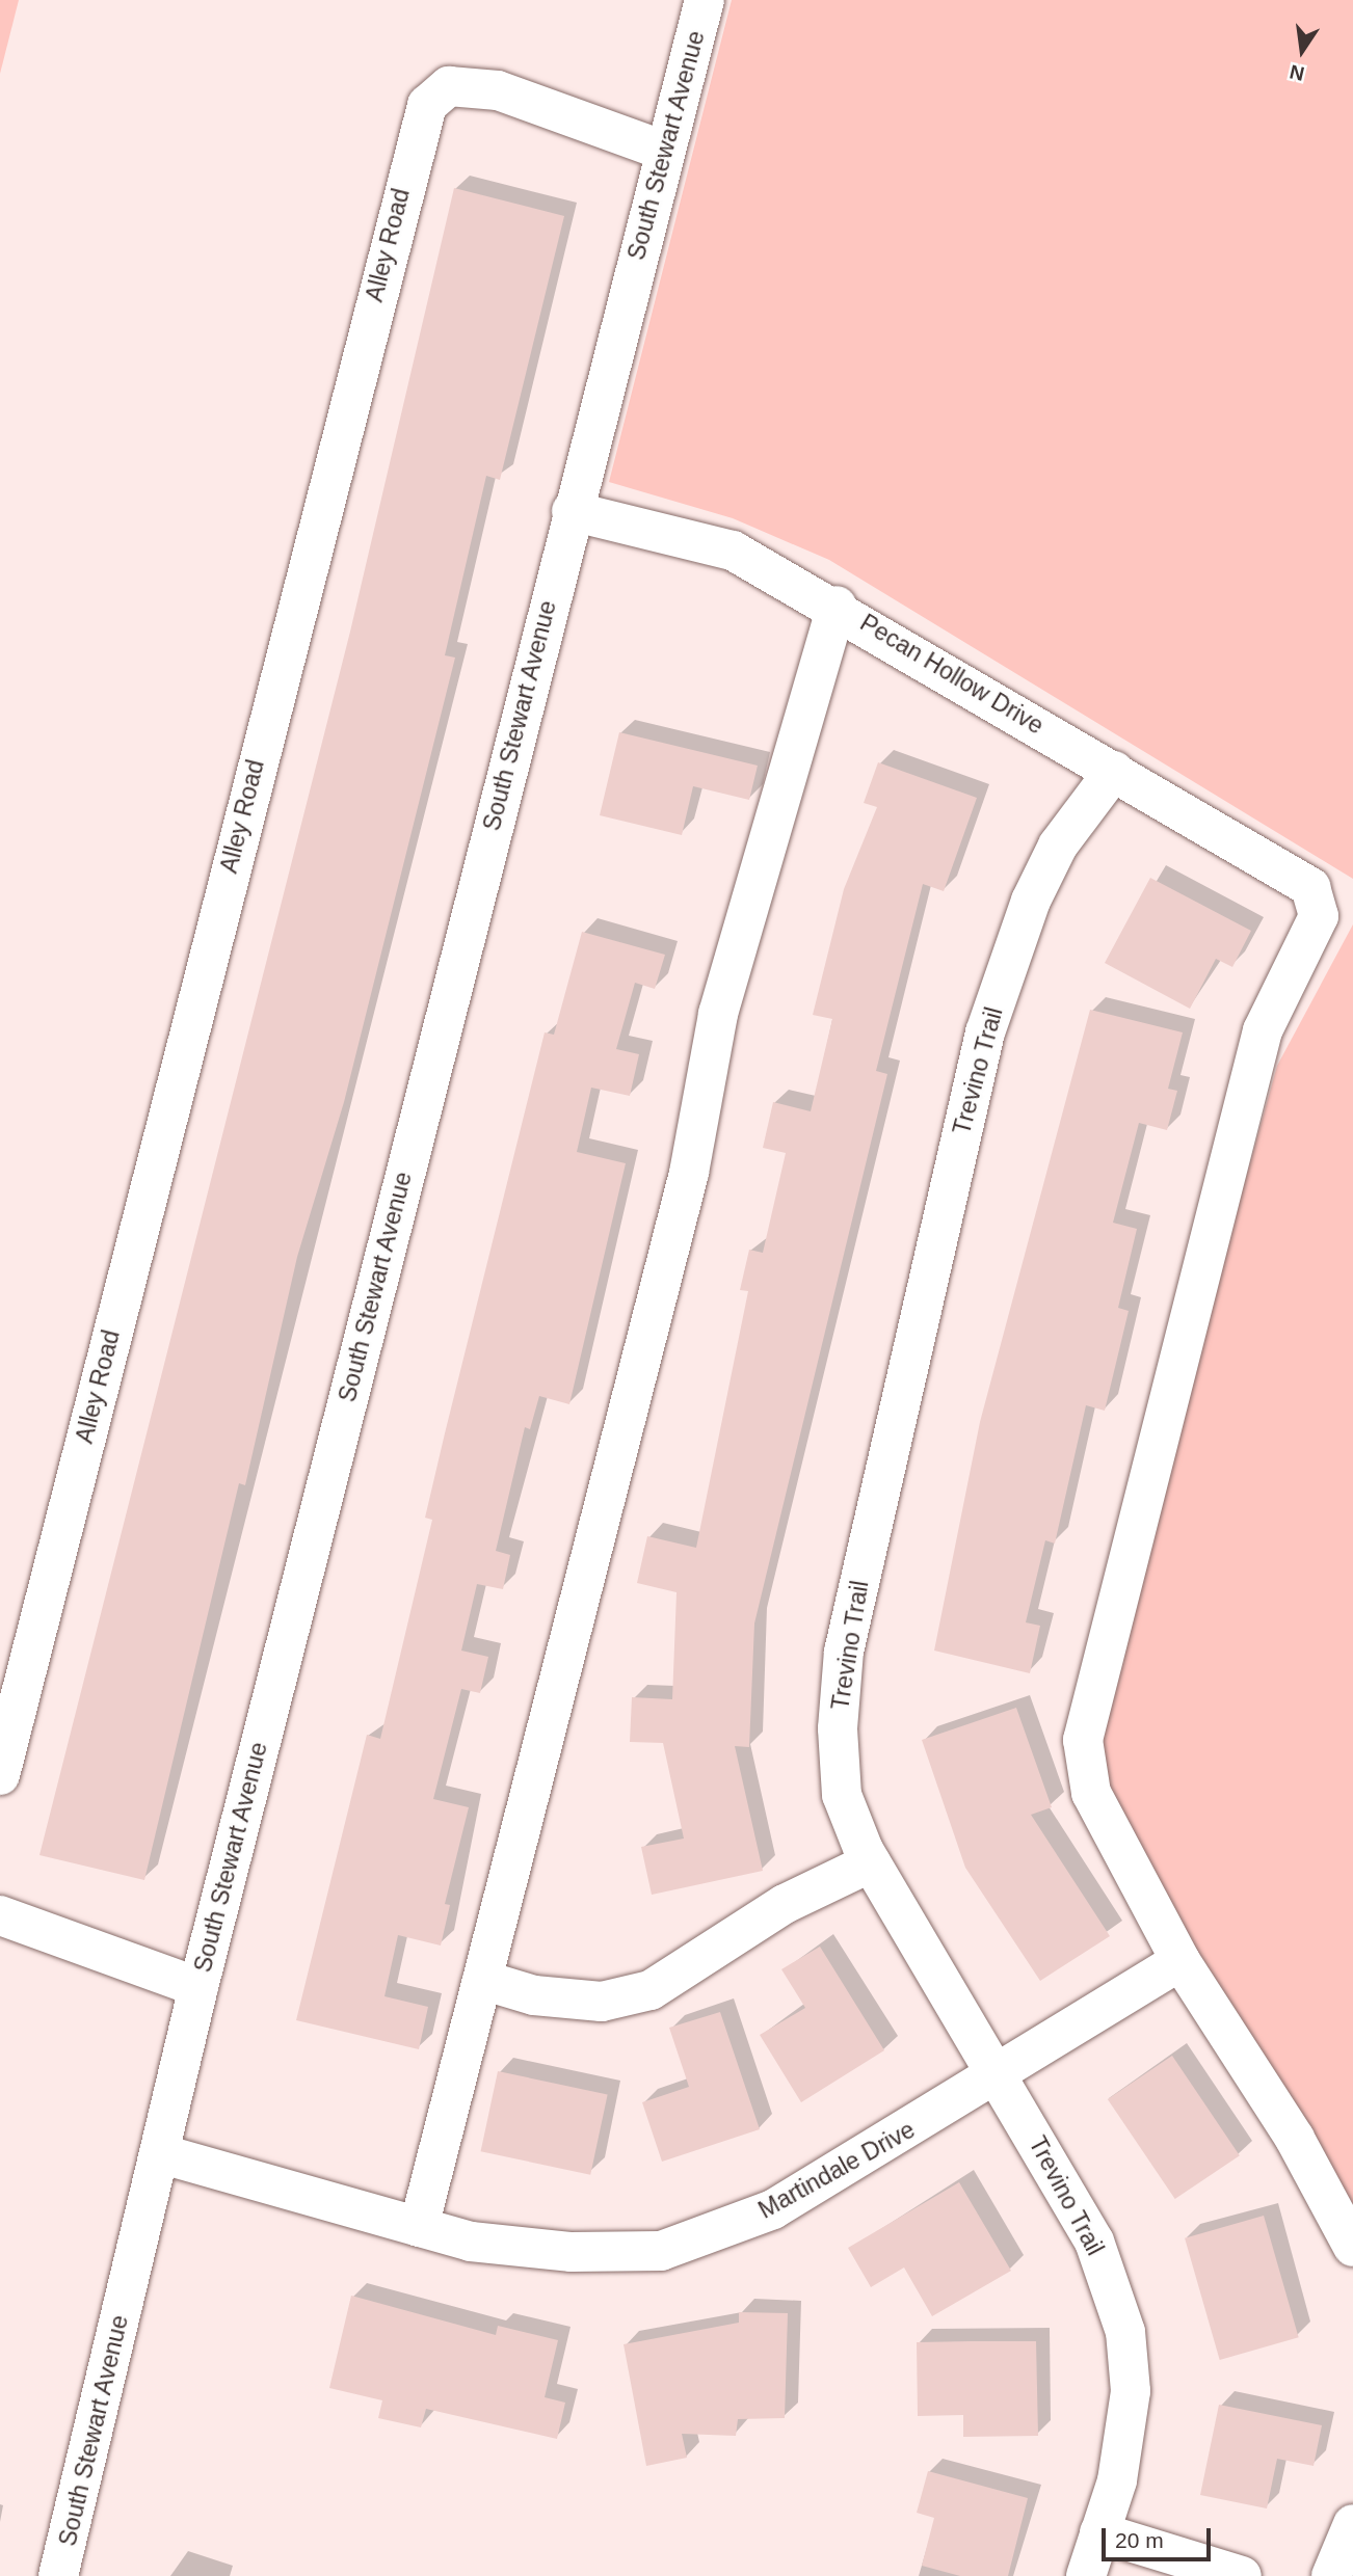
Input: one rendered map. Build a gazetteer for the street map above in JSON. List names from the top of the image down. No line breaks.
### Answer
{"streets":{"street":["South Stewart Avenue","Alley Road","Pecan Hollow Drive","Trevino Trail","Martindale Drive"]},"crossings":[["South Stewart Avenue","Alley Road"],["South Stewart Avenue","Pecan Hollow Drive"],["South Stewart Avenue","Martindale Drive"],["Pecan Hollow Drive","Trevino Trail"],["Pecan Hollow Drive","Martindale Drive"],["Trevino Trail","Martindale Drive"]],"scale_bar":"20 m","north":"bottom"}
